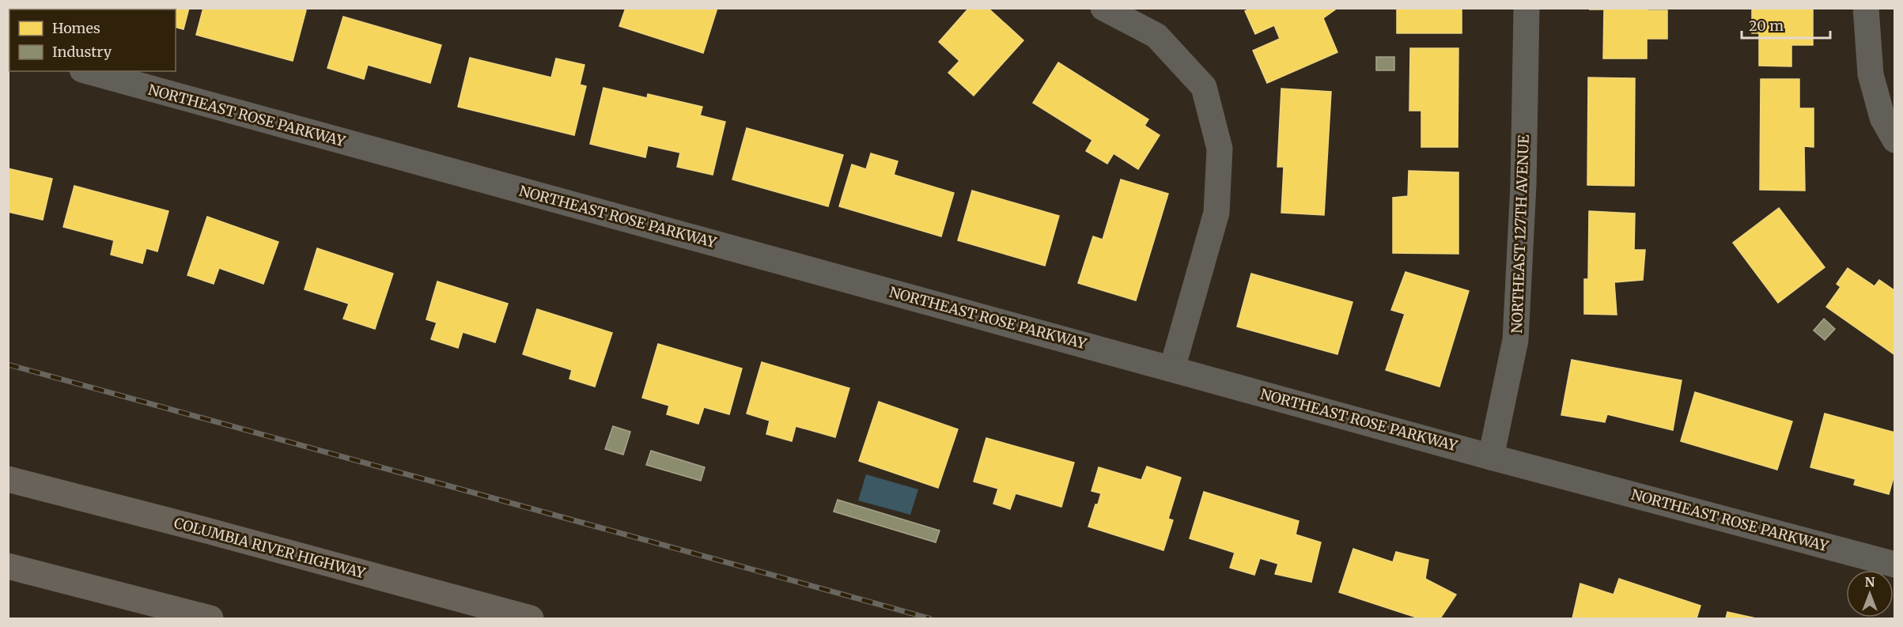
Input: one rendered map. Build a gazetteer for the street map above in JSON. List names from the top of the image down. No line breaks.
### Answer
{"streets":{"highway":["COLUMBIA RIVER HIGHWAY"],"street":["NORTHEAST ROSE PARKWAY","NORTHEAST 127TH AVENUE"]},"crossings":[["NORTHEAST ROSE PARKWAY","NORTHEAST 127TH AVENUE"]],"legend":["Homes","Industry"],"scale_bar":"20 m","north":"top"}
